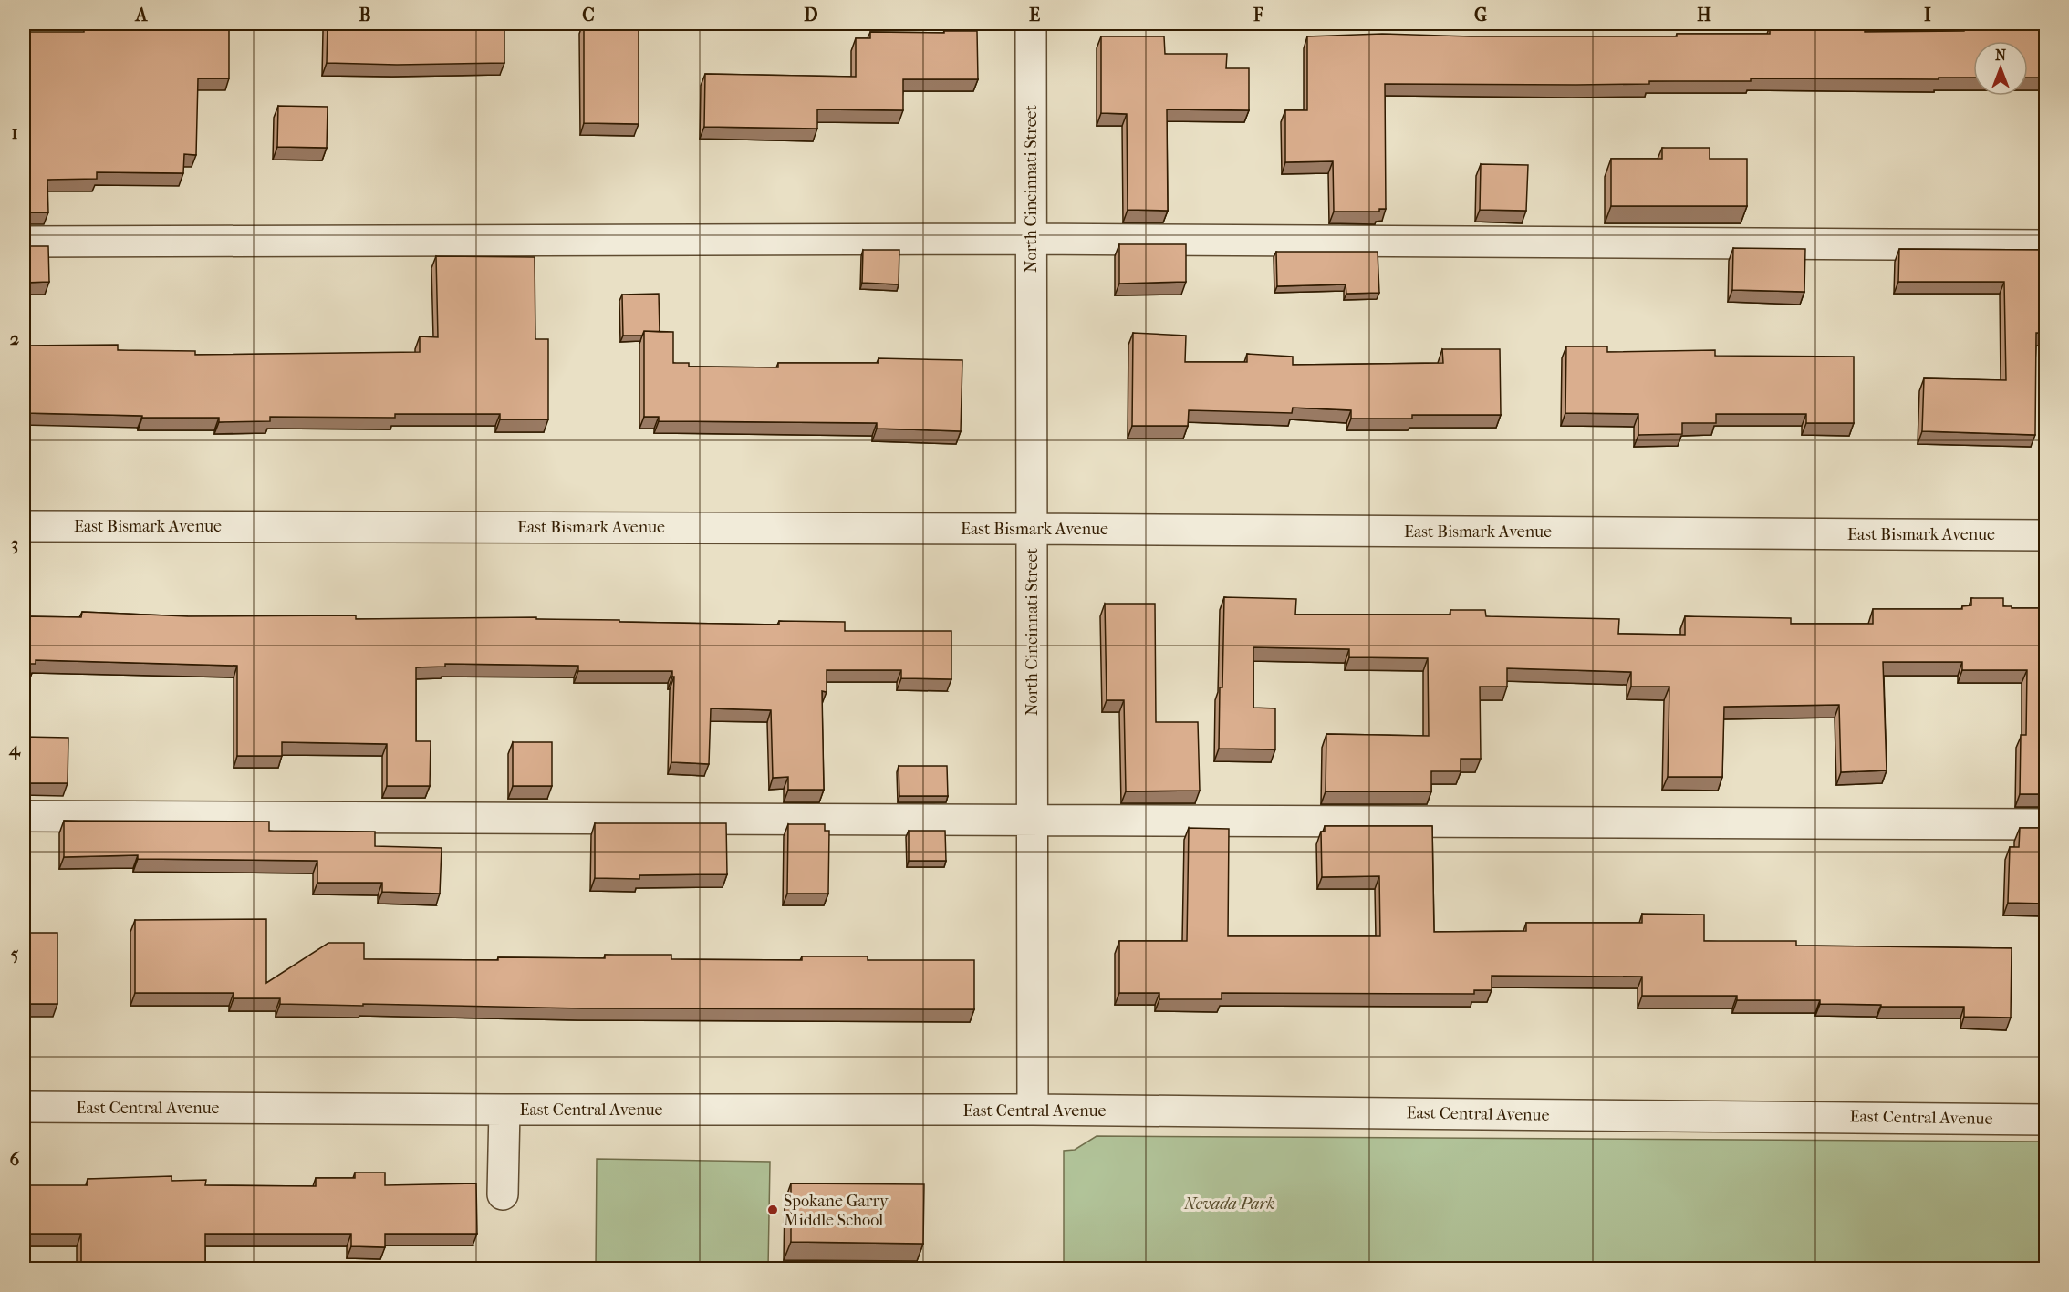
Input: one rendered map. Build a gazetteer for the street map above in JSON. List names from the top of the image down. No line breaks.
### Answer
{"streets":{"street":["North Cincinnati Street","East Bismark Avenue","East Central Avenue"]},"crossings":[["North Cincinnati Street","East Bismark Avenue"],["North Cincinnati Street","East Central Avenue"]],"parks":["Nevada Park"],"places":["Spokane Garry Middle School"],"north":"top","grid":{"columns":["A","B","C","D","E","F","G","H","I"],"rows":["1","2","3","4","5","6"]}}
